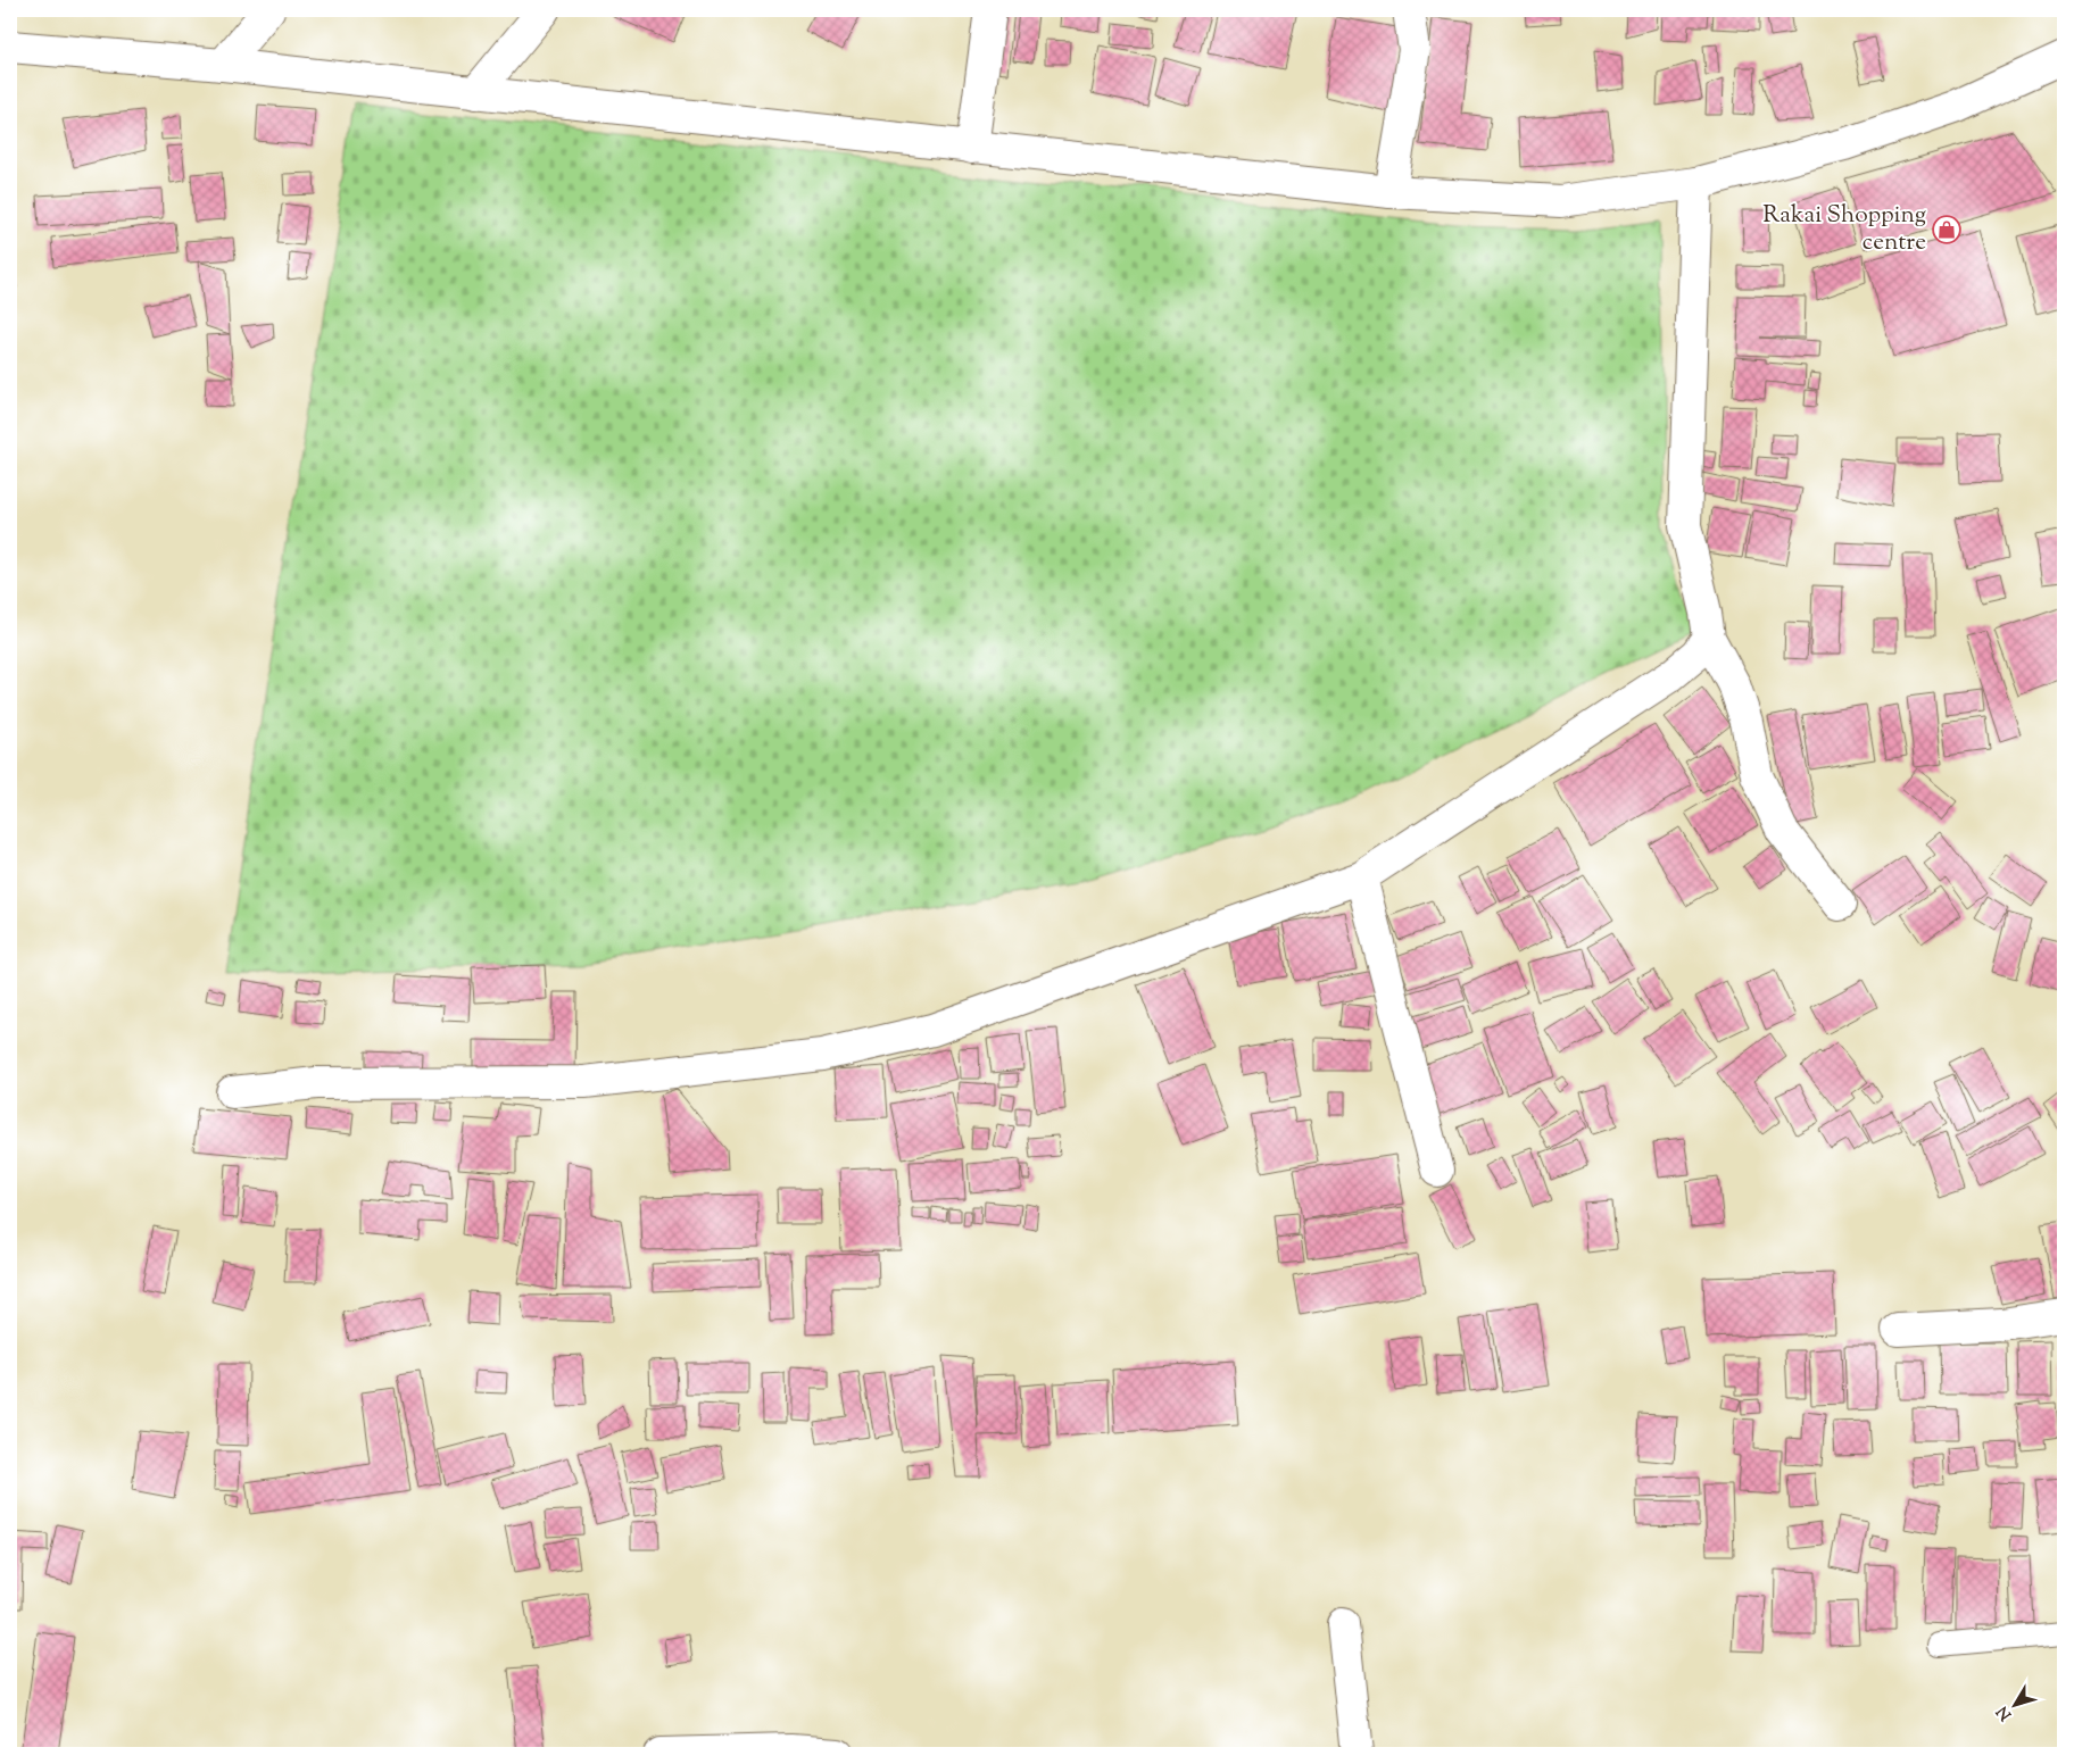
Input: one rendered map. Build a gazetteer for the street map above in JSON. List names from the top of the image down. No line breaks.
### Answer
{"places":{"shop":["Rakai Shopping centre"]},"north":"bottom left"}
